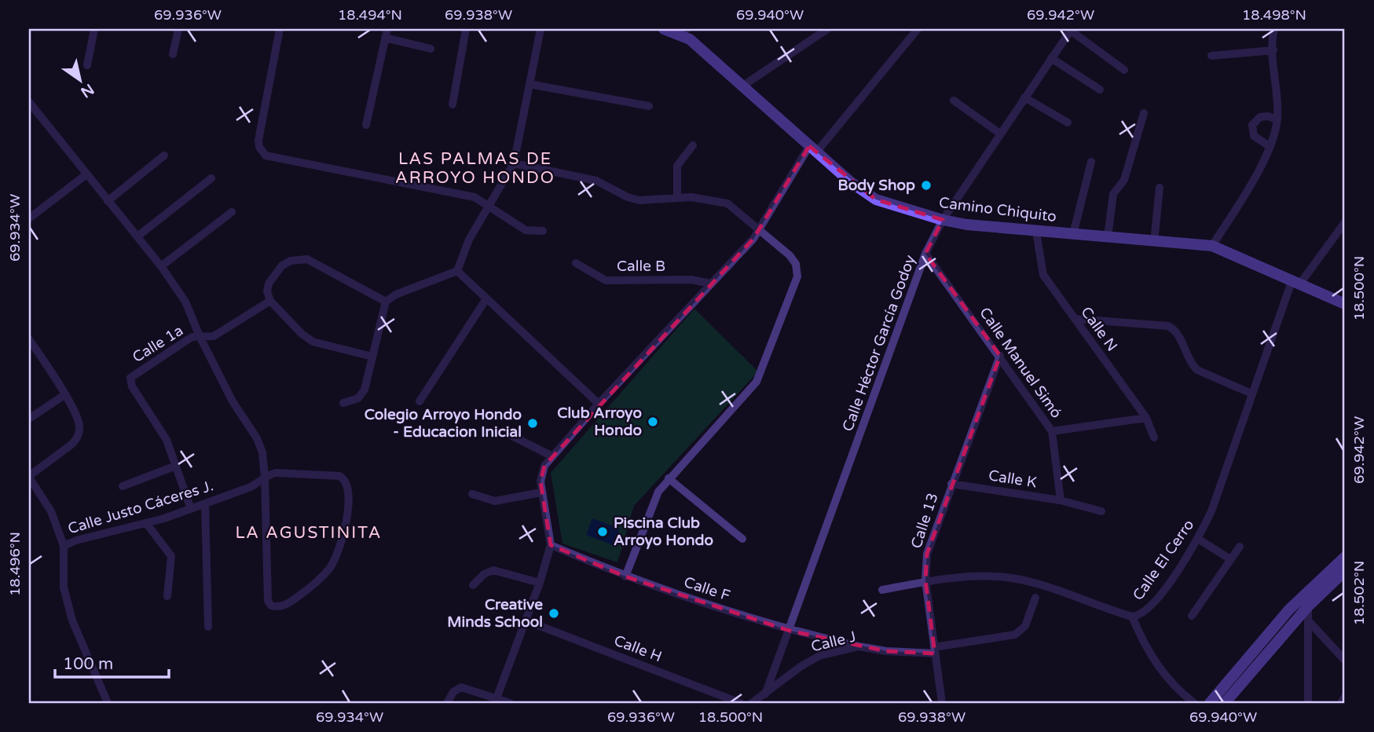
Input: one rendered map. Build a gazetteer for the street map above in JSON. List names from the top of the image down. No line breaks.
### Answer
{"streets":{"main road":["Camino Chiquito"],"street":["Calle B","Calle N","Calle Héctor García Godoy","Calle 1a","Calle Manuel Simó","Calle K","Calle Justo Cáceres J.","Calle 13","Calle El Cerro","Calle F","Calle J","Calle H"]},"crossings":[["Camino Chiquito","Calle N"],["Camino Chiquito","Calle Héctor García Godoy"],["Camino Chiquito","Calle El Cerro"],["Calle Héctor García Godoy","Calle Manuel Simó"],["Calle Héctor García Godoy","Calle F"],["Calle Héctor García Godoy","Calle J"],["Calle 1a","Calle Justo Cáceres J."],["Calle Manuel Simó","Calle K"],["Calle Manuel Simó","Calle 13"],["Calle K","Calle 13"],["Calle 13","Calle El Cerro"],["Calle 13","Calle J"],["Calle F","Calle J"]],"districts":["LAS PALMAS DE ARROYO HONDO","LA AGUSTINITA"],"places":["Body Shop","Club Arroyo Hondo","Colegio Arroyo Hondo - Educacion Inicial","Piscina Club Arroyo Hondo","Creative Minds School"],"scale_bar":"100 m","north":"bottom right","coordinates":["69.936°W","18.494°N","69.938°W","69.940°W","69.942°W","18.498°N","69.934°W","18.500°N","18.496°N","18.502°N"]}
